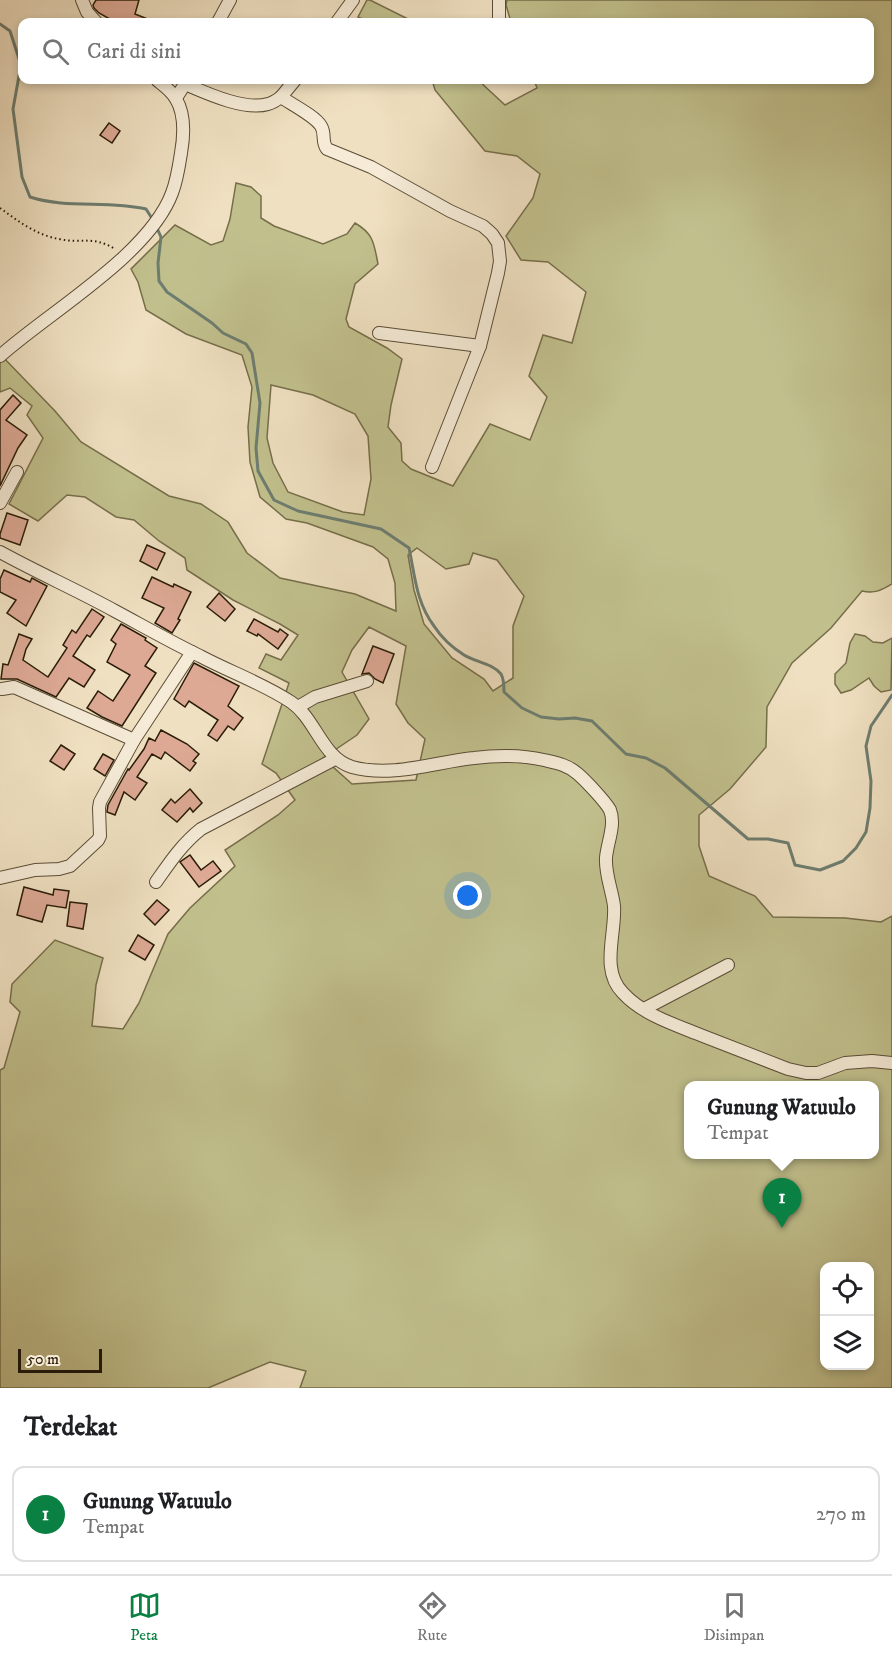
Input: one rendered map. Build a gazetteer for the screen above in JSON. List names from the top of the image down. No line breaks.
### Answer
{"scale_bar":"50 m","page":{"search":"Cari di sini","popup":["Gunung Watuulo","Tempat"],"pins":"1","scale":"50 m","heading":"Terdekat","list":[{"mark":"1","name":"Gunung Watuulo","note":"Tempat","value":"270 m"}],"nav":["Peta","Rute","Disimpan"]}}
